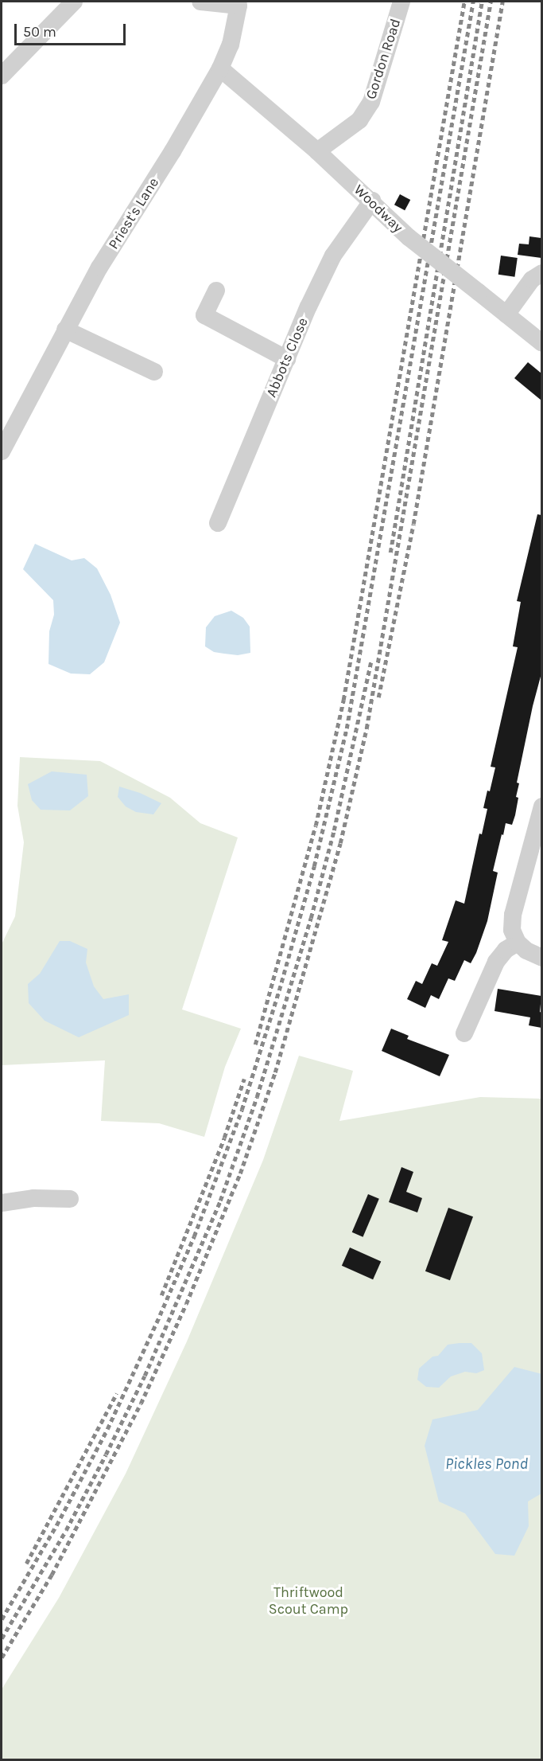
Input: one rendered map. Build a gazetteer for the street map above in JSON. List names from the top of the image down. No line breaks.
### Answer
{"streets":{"street":["Gordon Road","Woodway","Priest's Lane","Abbots Close"]},"crossings":[["Gordon Road","Woodway"],["Woodway","Priest's Lane"],["Woodway","Abbots Close"]],"water":["Pickles Pond"],"parks":["Thriftwood Scout Camp"],"scale_bar":"50 m"}
